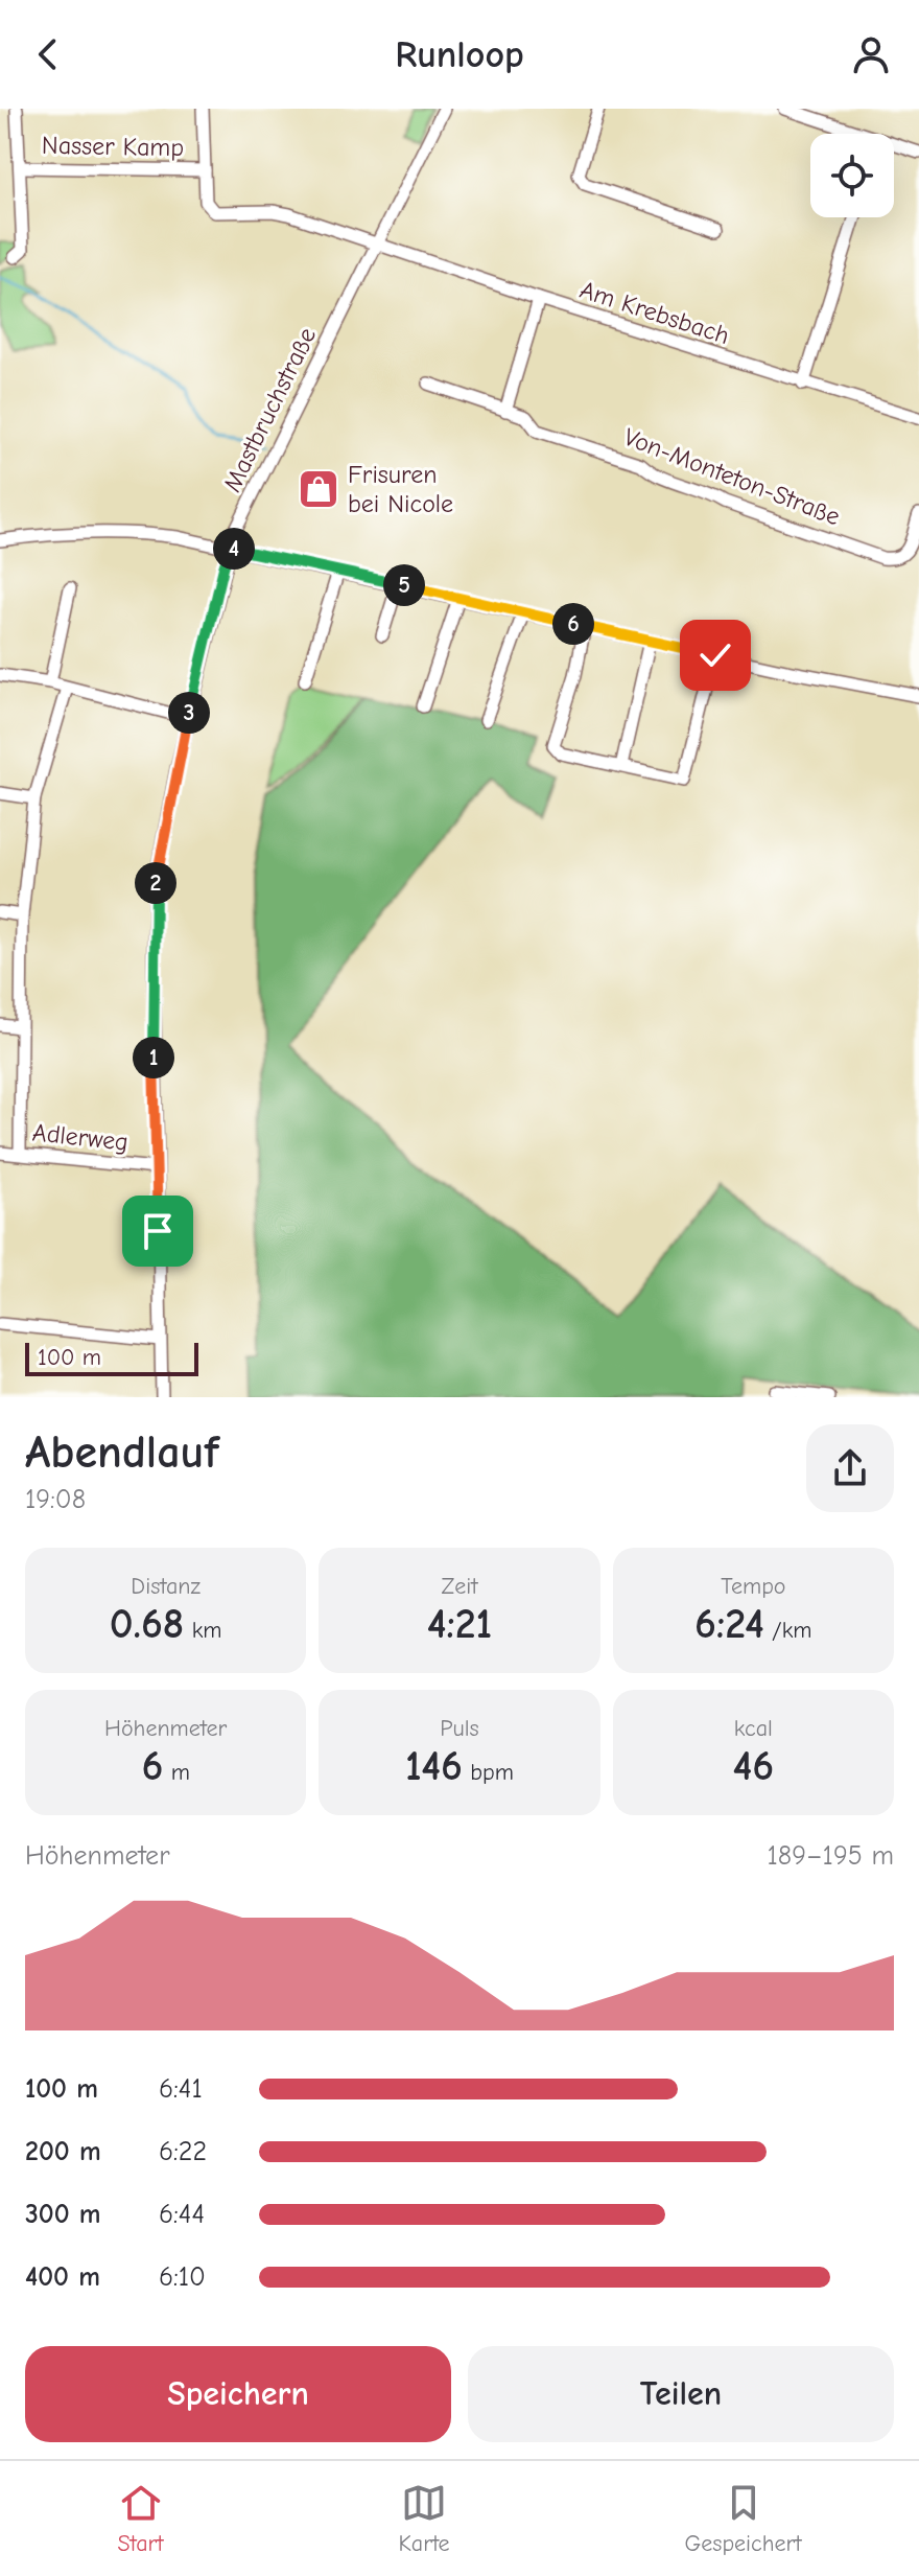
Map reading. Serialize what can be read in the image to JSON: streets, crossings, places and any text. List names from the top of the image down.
{
  "streets": {
    "street": [
      "Nasser Kamp",
      "Am Krebsbach",
      "Mastbruchstraße",
      "Von-Monteton-Straße",
      "Adlerweg"
    ]
  },
  "crossings": [
    ["Nasser Kamp", "Am Krebsbach"],
    ["Nasser Kamp", "Mastbruchstraße"],
    ["Am Krebsbach", "Mastbruchstraße"],
    ["Mastbruchstraße", "Adlerweg"]
  ],
  "places": {
    "shop": ["Frisuren bei Nicole"]
  },
  "scale_bar": "100 m",
  "page": {
    "header": "Runloop",
    "pins": [
      "4",
      "5",
      "6",
      "3",
      "2",
      "1"
    ],
    "scale": "100 m",
    "heading": ["Abendlauf", "19:08"],
    "stats": [
      ["Distanz", "0.68 km"],
      ["Zeit", "4:21"],
      ["Tempo", "6:24 /km"],
      ["Höhenmeter", "6 m"],
      ["Puls", "146 bpm"],
      ["kcal", "46"]
    ],
    "chart": ["Höhenmeter", "189–195 m"],
    "list": [
      {
        "name": "100 m",
        "note": "6:41"
      },
      {
        "name": "200 m",
        "note": "6:22"
      },
      {
        "name": "300 m",
        "note": "6:44"
      },
      {
        "name": "400 m",
        "note": "6:10"
      }
    ],
    "buttons": ["Speichern", "Teilen"],
    "tabs": ["Start", "Karte", "Gespeichert"]
  }
}
